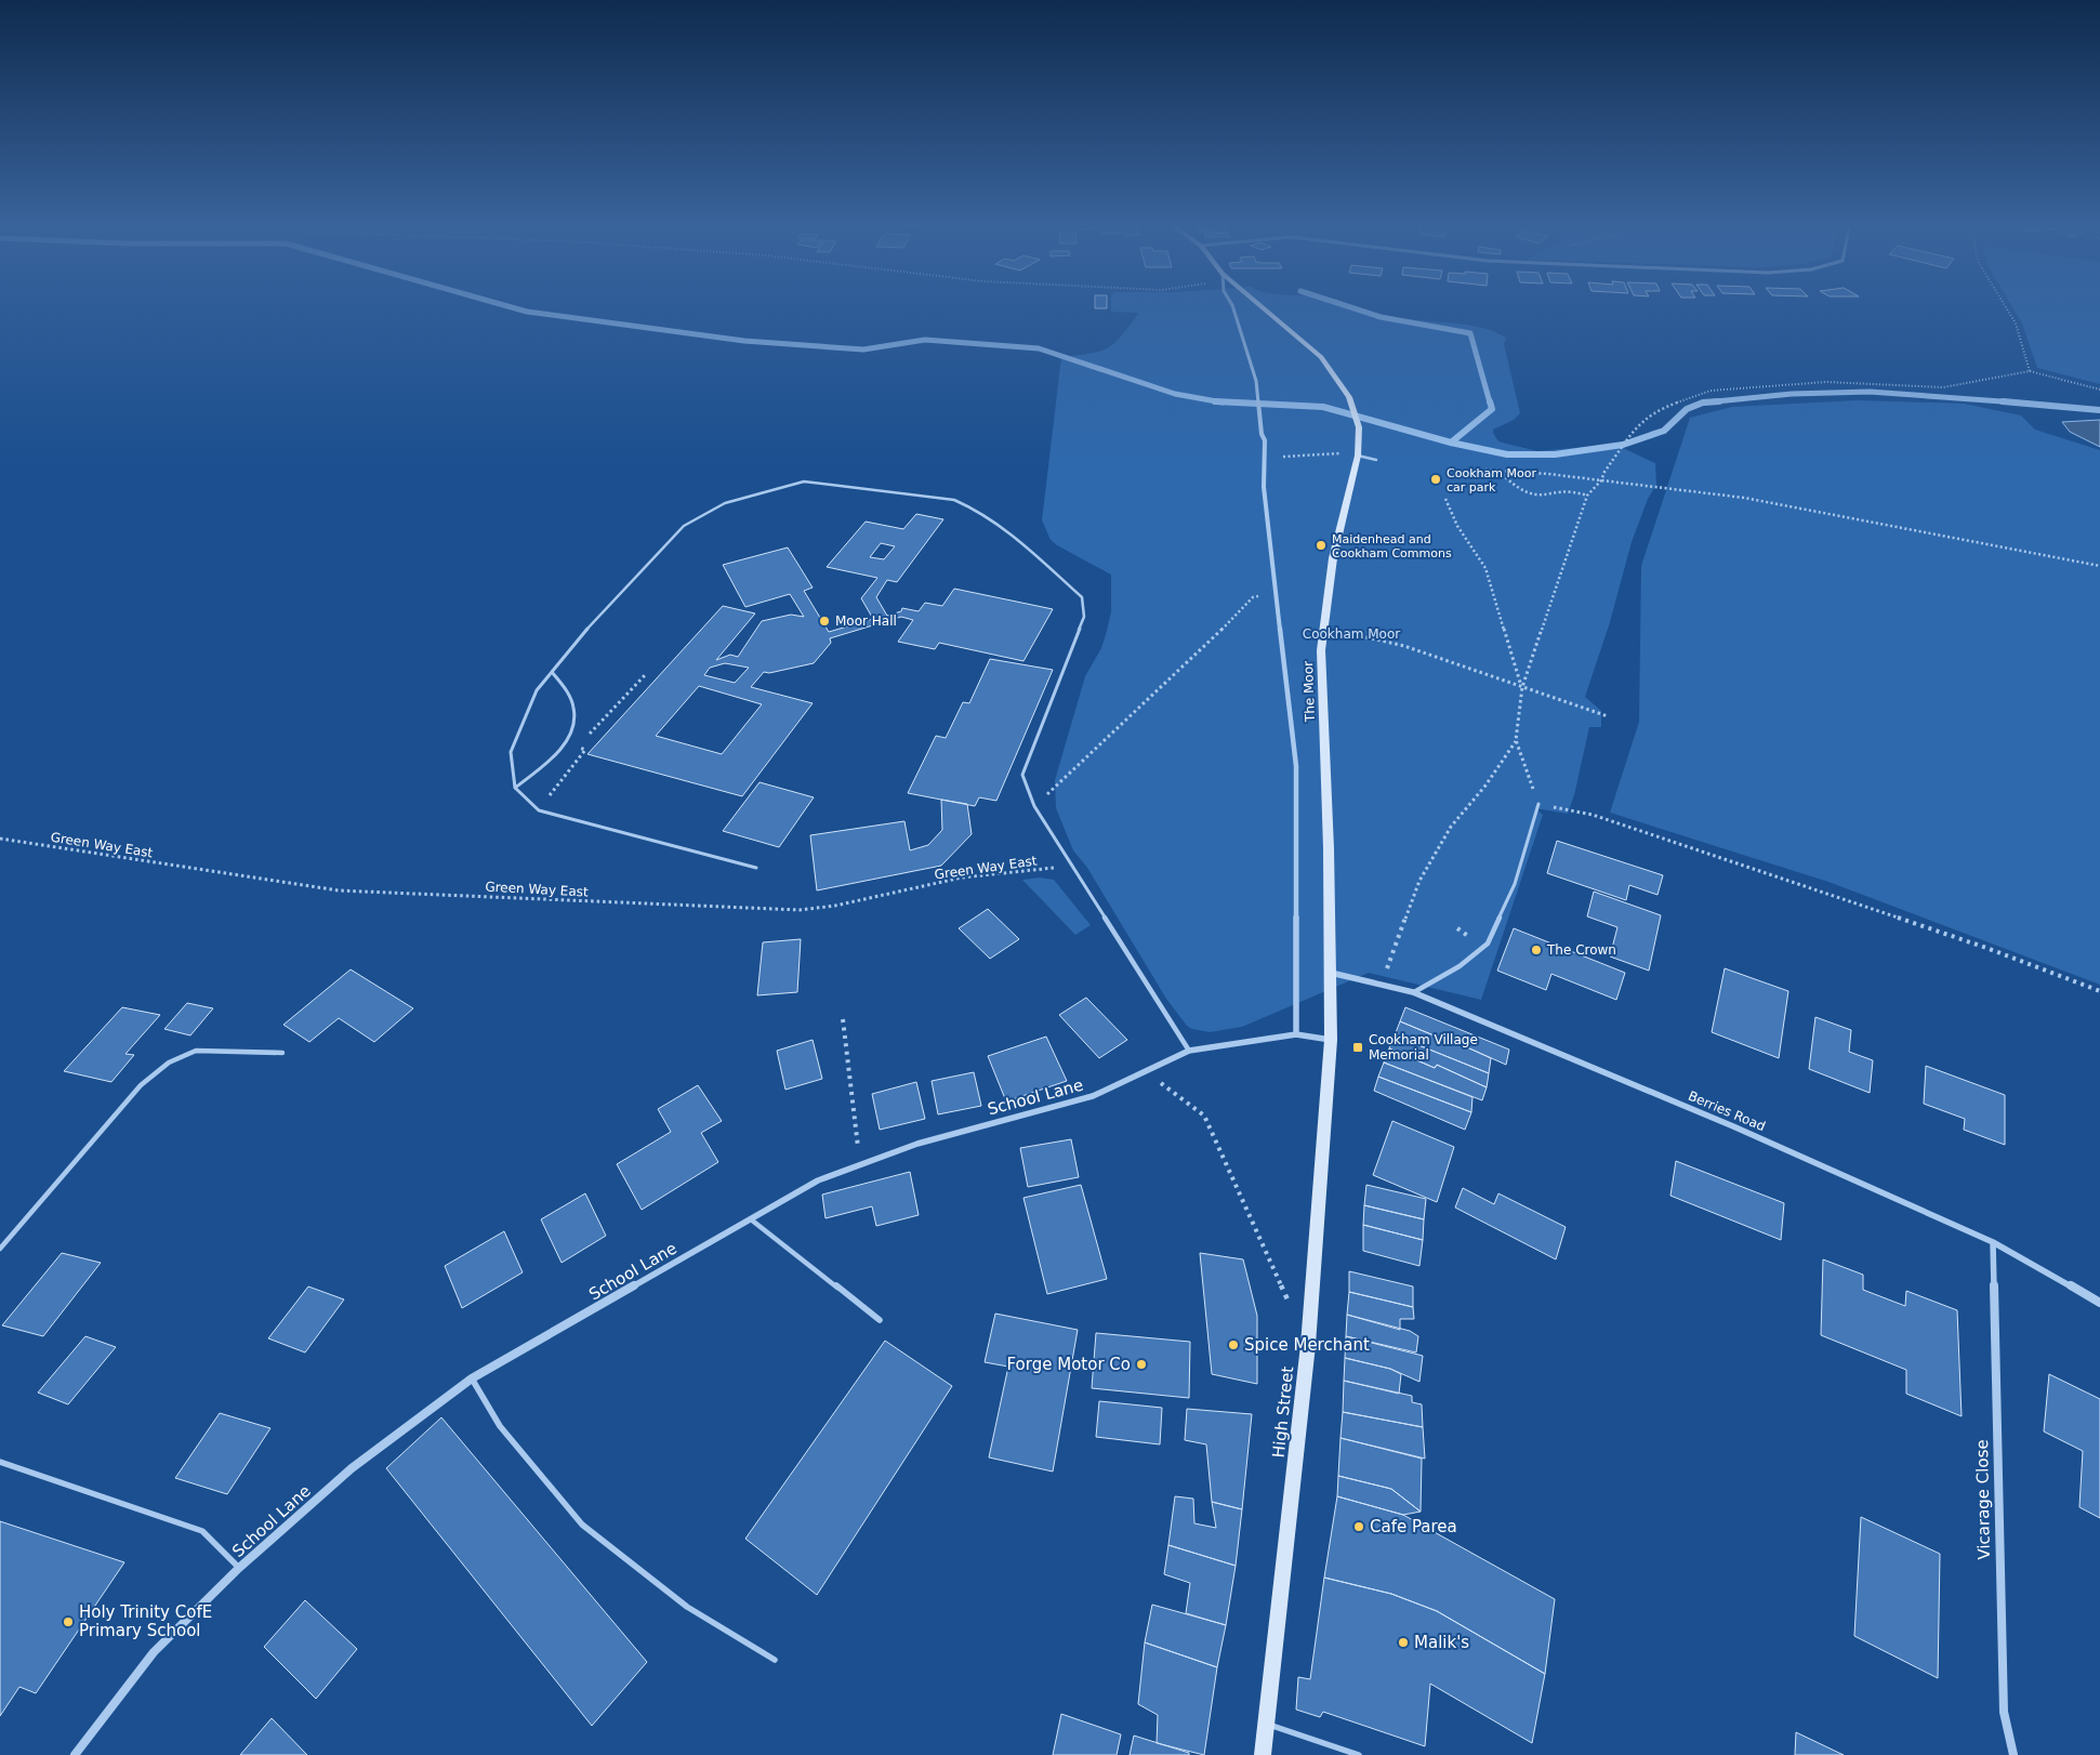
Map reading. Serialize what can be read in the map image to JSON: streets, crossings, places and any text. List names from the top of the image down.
{
  "streets": {
    "main road": ["The Moor", "High Street"],
    "street": ["School Lane", "Berries Road", "Vicarage Close"],
    "path": ["Green Way East"]
  },
  "crossings": [
    ["The Moor", "School Lane"],
    ["The Moor", "Berries Road"],
    ["The Moor", "High Street"],
    ["School Lane", "High Street"],
    ["Berries Road", "Vicarage Close"]
  ],
  "parks": ["Cookham Moor"],
  "places": {
    "other": [
      "Cookham Moor car park",
      "Maidenhead and Cookham Commons",
      "Moor Hall",
      "The Crown",
      "Spice Merchant",
      "Forge Motor Co",
      "Cafe Parea",
      "Holy Trinity CofE Primary School",
      "Malik's"
    ],
    "transit": ["Cookham Village Memorial"]
  }
}
